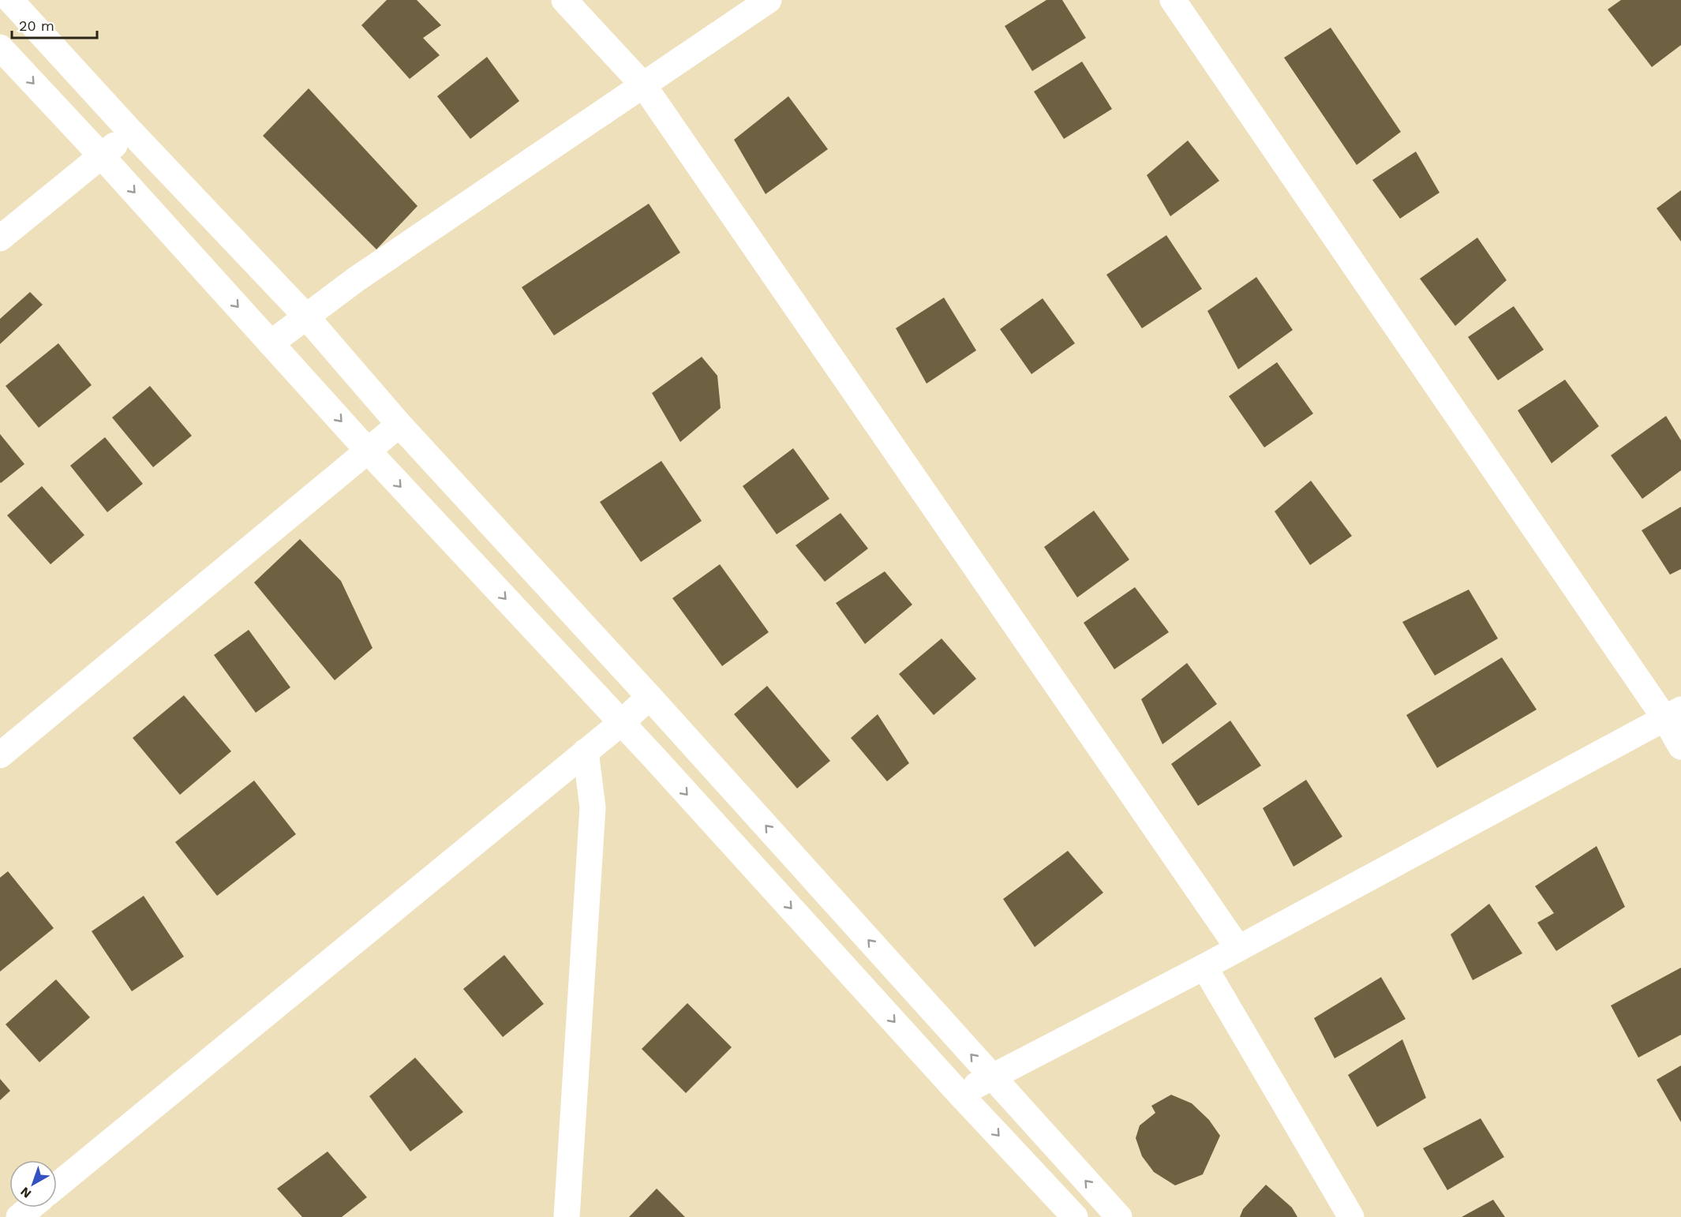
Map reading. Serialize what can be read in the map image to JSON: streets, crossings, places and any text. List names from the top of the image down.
{
  "scale_bar": "20 m",
  "north": "bottom left"
}
